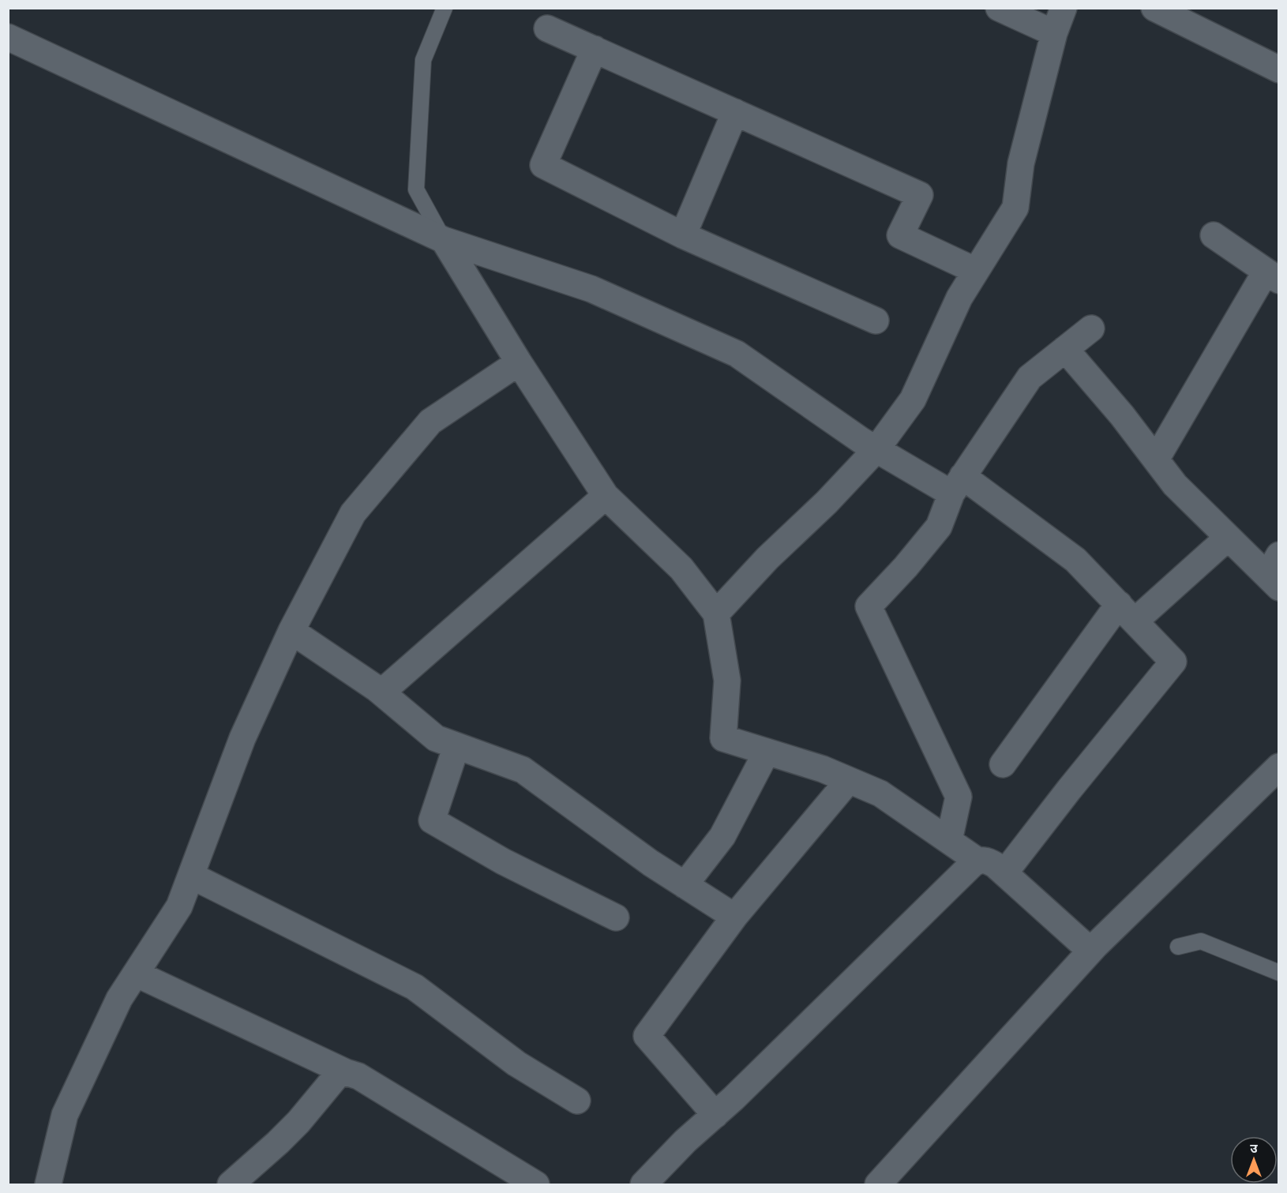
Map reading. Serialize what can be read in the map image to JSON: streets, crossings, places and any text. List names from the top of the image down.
{
  "north": "top"
}
